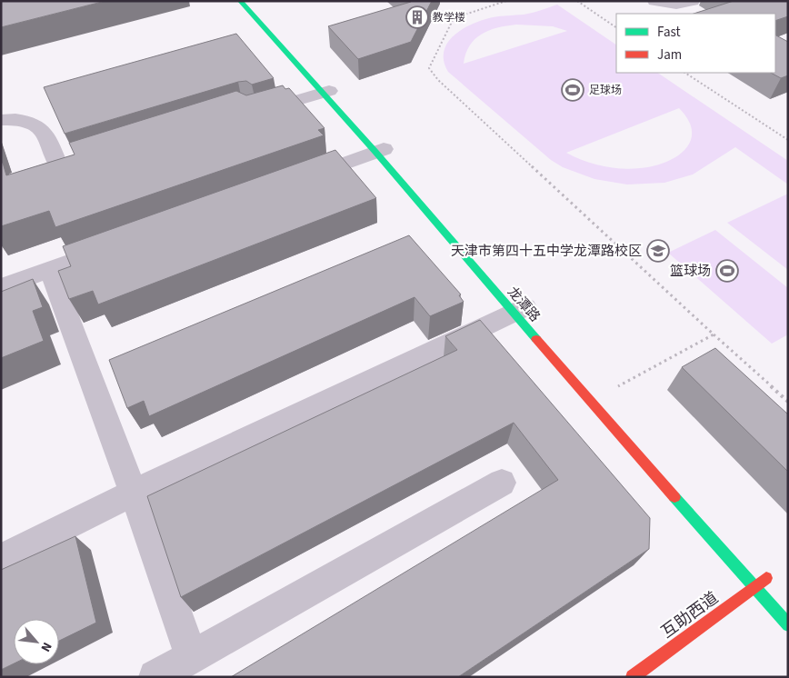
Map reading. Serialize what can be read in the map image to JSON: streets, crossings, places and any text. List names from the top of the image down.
{
  "streets": {
    "street": ["龙潭路", "互助西道"]
  },
  "crossings": [
    ["龙潭路", "互助西道"]
  ],
  "places": {
    "building": ["教学楼"],
    "sports": ["足球场", "篮球场"],
    "school or university": ["天津市第四十五中学龙潭路校区"]
  },
  "legend": ["Fast", "Jam"],
  "north": "bottom right"
}
